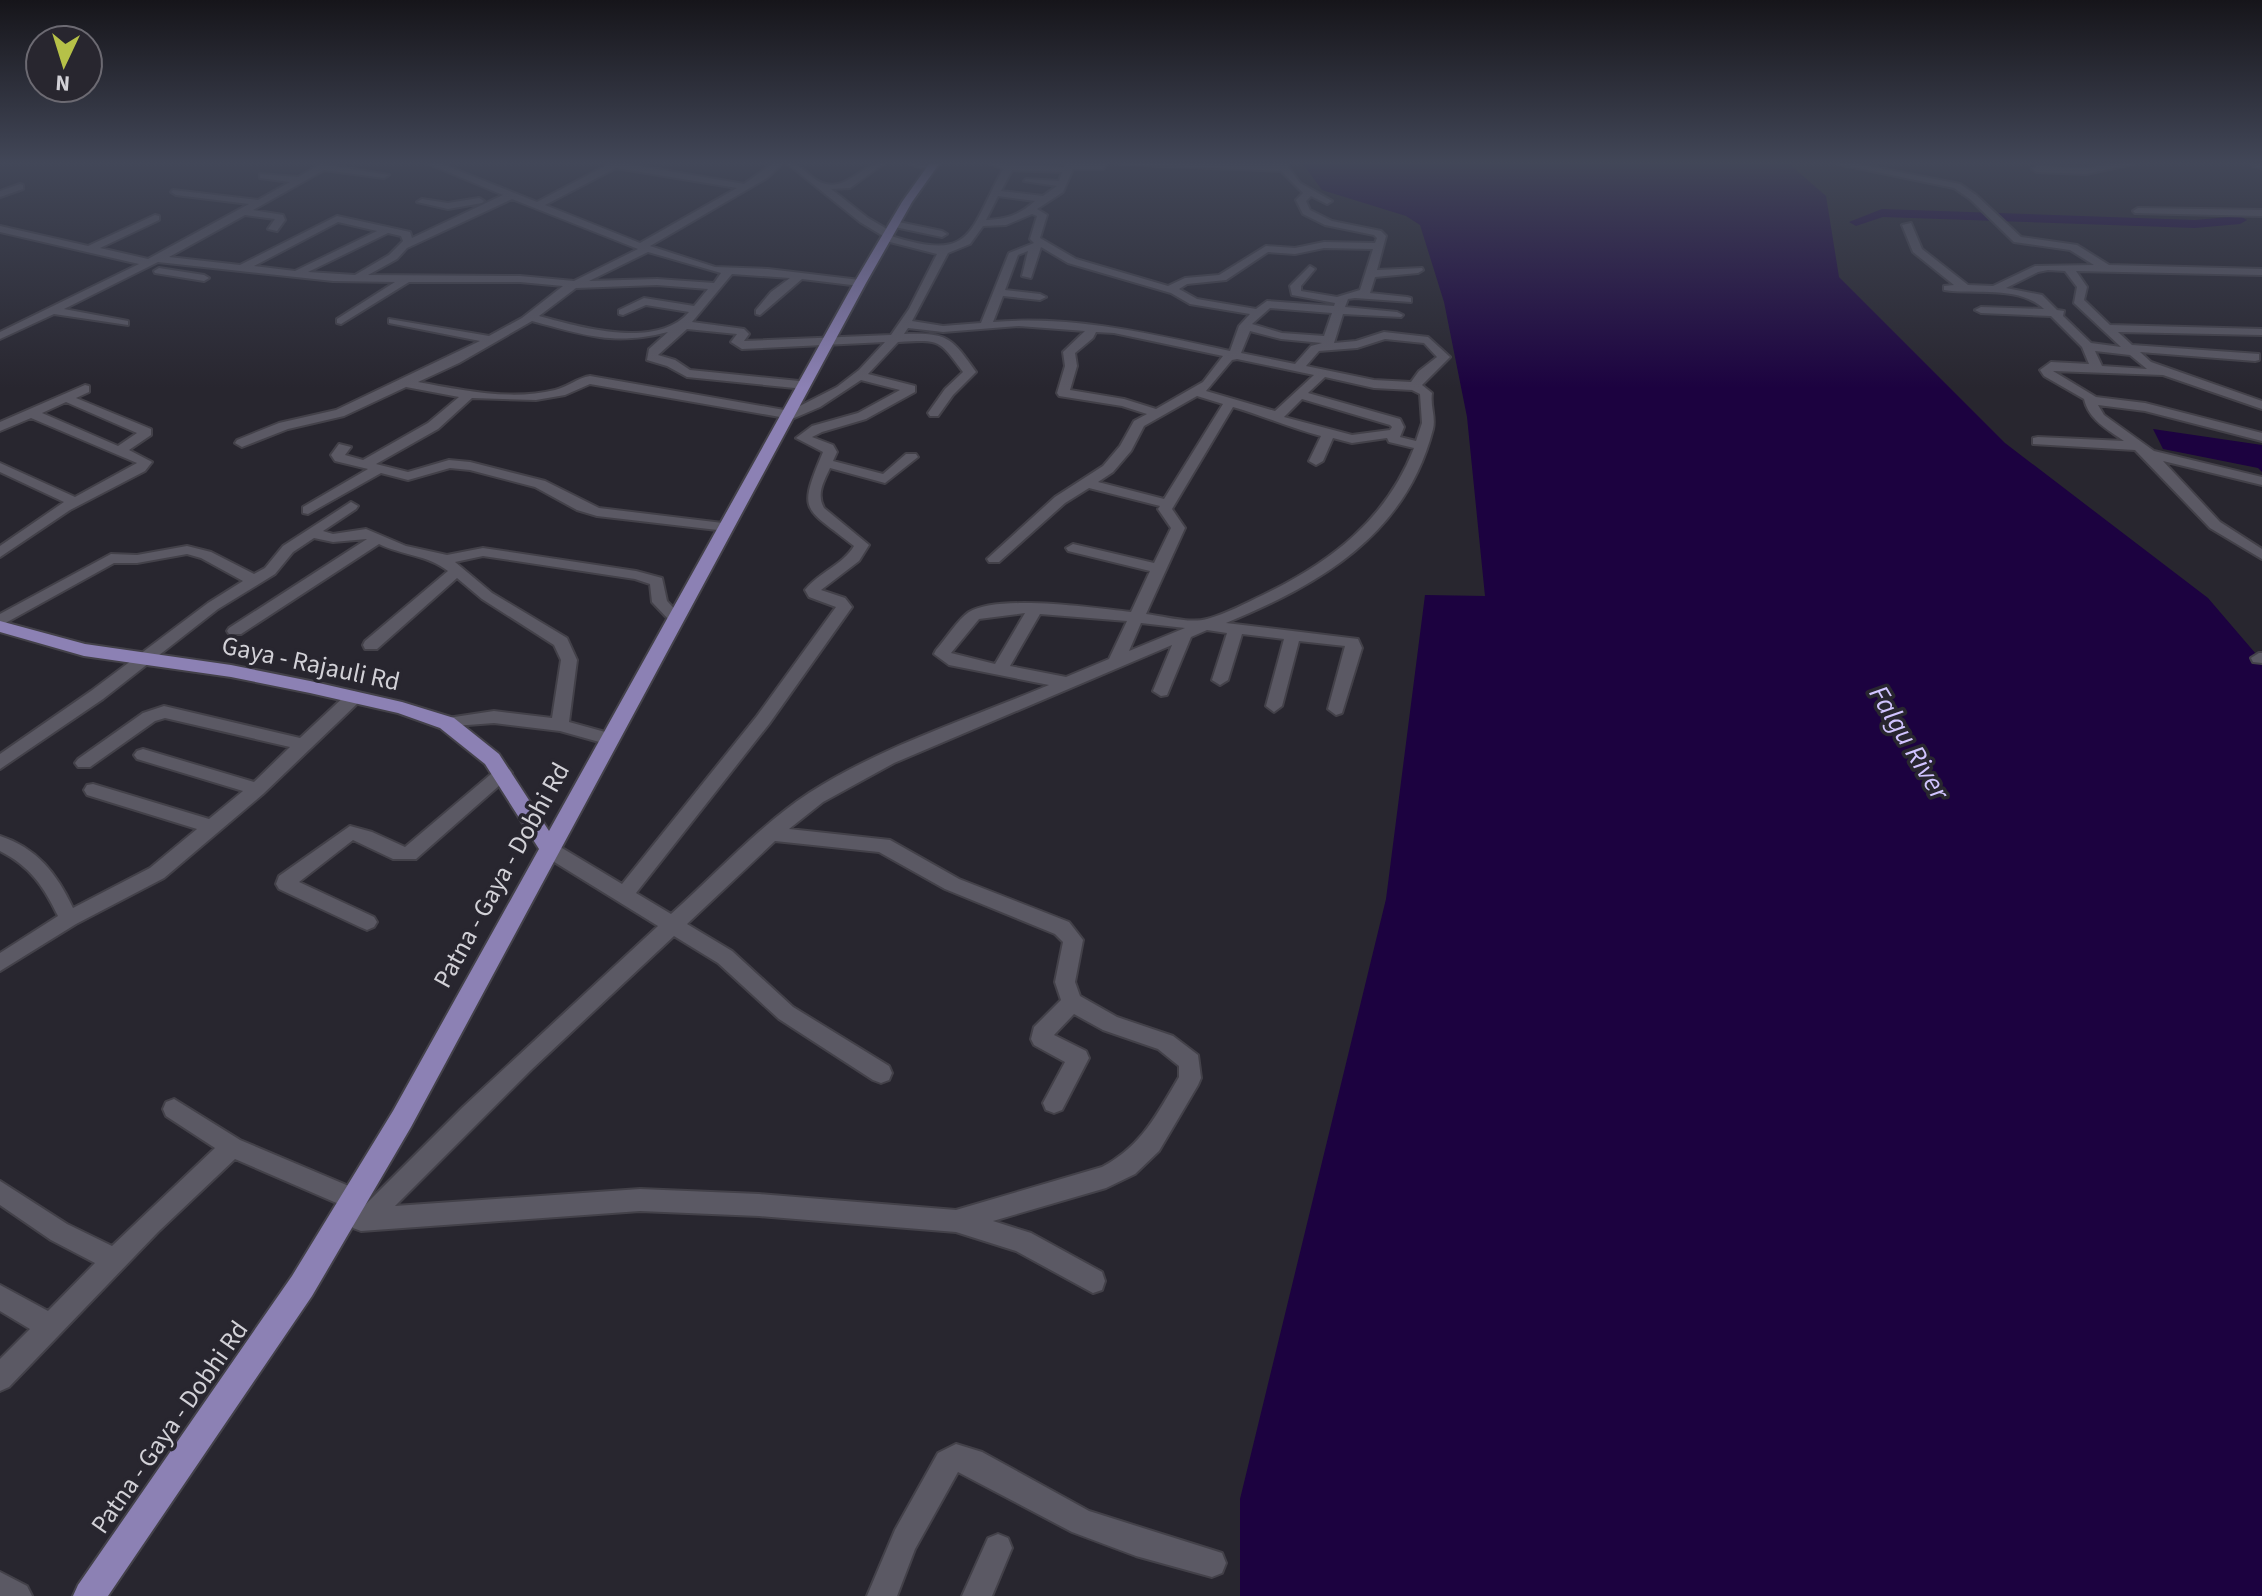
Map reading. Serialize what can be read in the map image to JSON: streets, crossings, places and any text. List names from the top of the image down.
{
  "streets": {
    "main road": ["Gaya - Rajauli Rd", "Patna - Gaya - Dobhi Rd"]
  },
  "crossings": [
    ["Gaya - Rajauli Rd", "Patna - Gaya - Dobhi Rd"]
  ],
  "water": ["Falgu River"],
  "north": "bottom"
}
